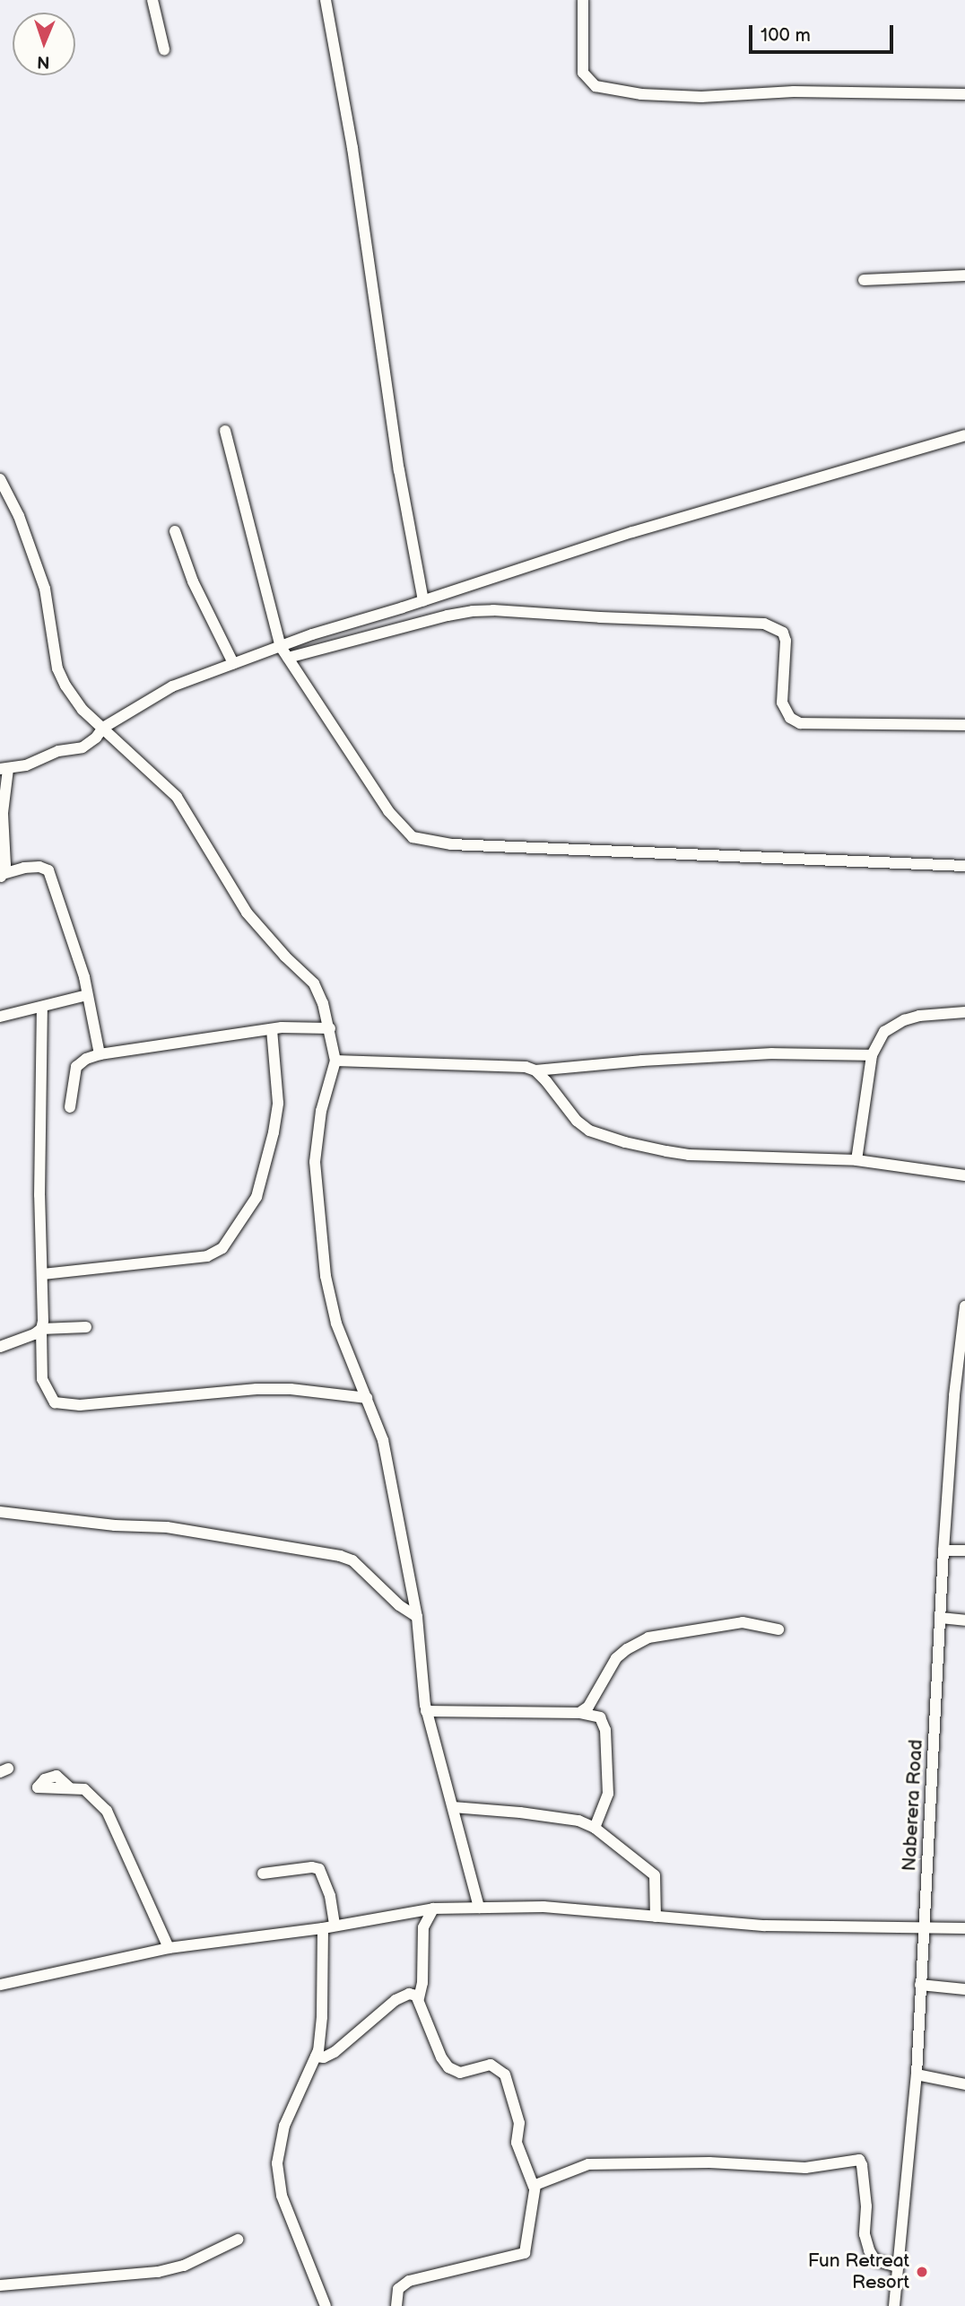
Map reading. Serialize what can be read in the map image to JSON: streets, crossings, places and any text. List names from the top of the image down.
{
  "streets": {
    "street": ["Naberera Road"]
  },
  "places": ["Fun Retreat Resort"],
  "scale_bar": "100 m",
  "north": "bottom"
}
